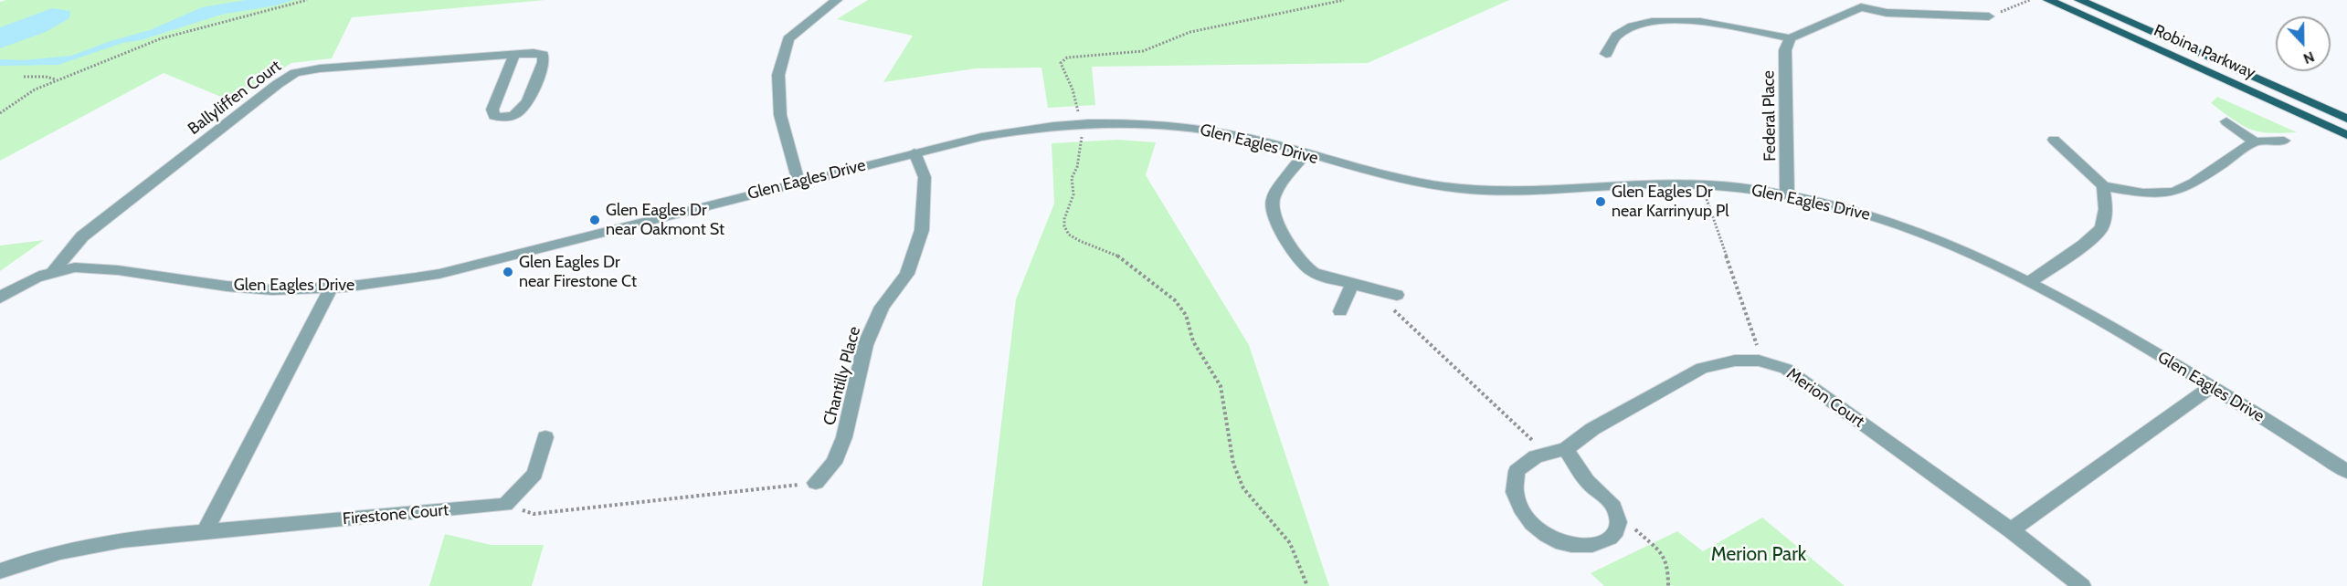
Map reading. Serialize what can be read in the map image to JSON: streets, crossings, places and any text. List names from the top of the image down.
{
  "streets": {
    "main road": ["Robina Parkway"],
    "street": [
      "Ballyliffen Court",
      "Federal Place",
      "Glen Eagles Drive",
      "Chantilly Place",
      "Merion Court",
      "Firestone Court"
    ]
  },
  "crossings": [
    ["Ballyliffen Court", "Glen Eagles Drive"],
    ["Federal Place", "Glen Eagles Drive"],
    ["Glen Eagles Drive", "Chantilly Place"]
  ],
  "parks": ["Merion Park"],
  "places": ["Glen Eagles Dr near Karrinyup Pl", "Glen Eagles Dr near Oakmont St", "Glen Eagles Dr near Firestone Ct"],
  "north": "bottom"
}
